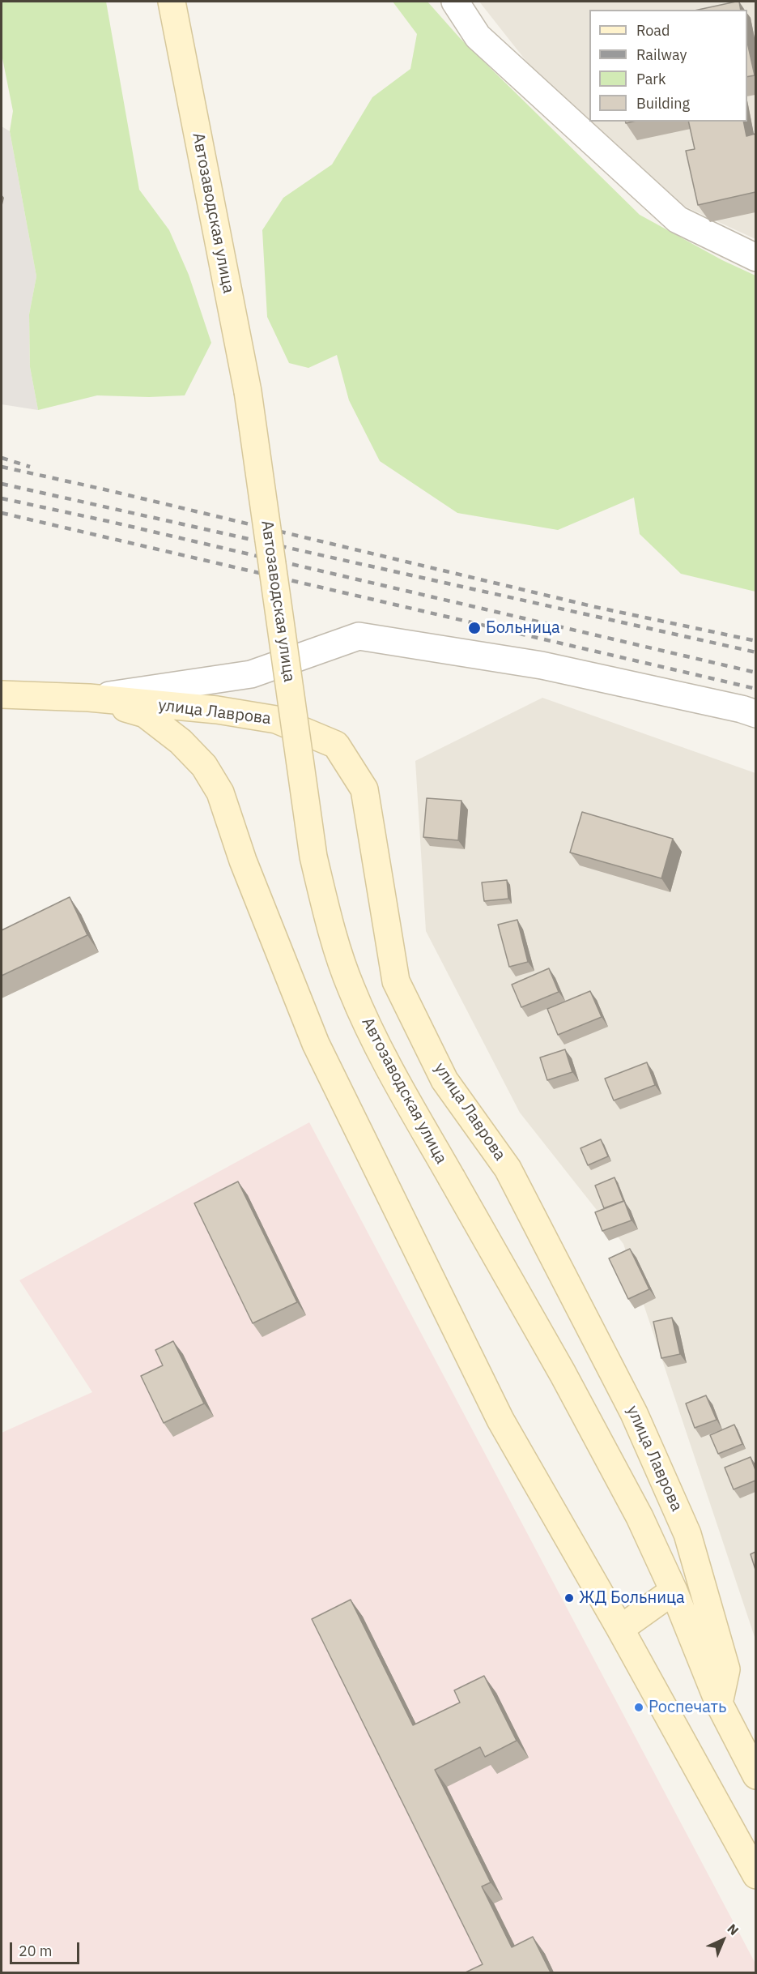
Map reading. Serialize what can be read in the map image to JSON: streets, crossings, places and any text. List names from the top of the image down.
{
  "streets": {
    "main road": ["Автозаводская улица", "улица Лаврова"]
  },
  "places": ["Больница", "ЖД Больница", "Роспечать"],
  "legend": [
    "Road",
    "Railway",
    "Park",
    "Building"
  ],
  "scale_bar": "20 m",
  "north": "top right"
}
